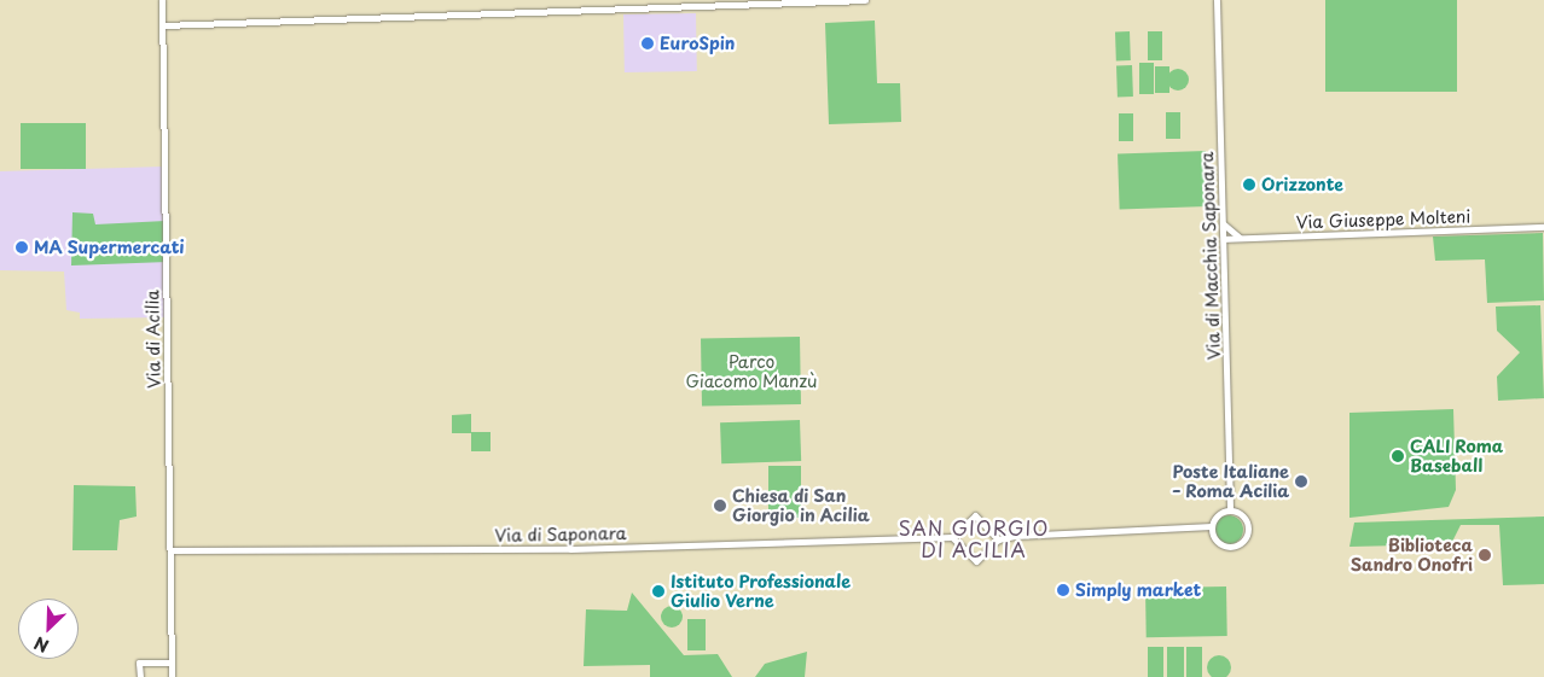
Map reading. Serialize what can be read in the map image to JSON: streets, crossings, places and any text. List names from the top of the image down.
{
  "streets": {
    "street": [
      "Via Giuseppe Molteni",
      "Via di Macchia Saponara",
      "Via di Acilia",
      "Via di Saponara"
    ]
  },
  "crossings": [
    ["Via Giuseppe Molteni", "Via di Macchia Saponara"],
    ["Via di Acilia", "Via di Saponara"]
  ],
  "districts": ["SAN GIORGIO DI ACILIA"],
  "parks": ["Parco Giacomo Manzù"],
  "places": [
    "EuroSpin",
    "Orizzonte",
    "MA Supermercati",
    "CALI Roma Baseball",
    "Poste Italiane – Roma Acilia",
    "Chiesa di San Giorgio in Acilia",
    "Biblioteca Sandro Onofri",
    "Simply market",
    "Istituto Professionale Giulio Verne"
  ],
  "north": "bottom left"
}
